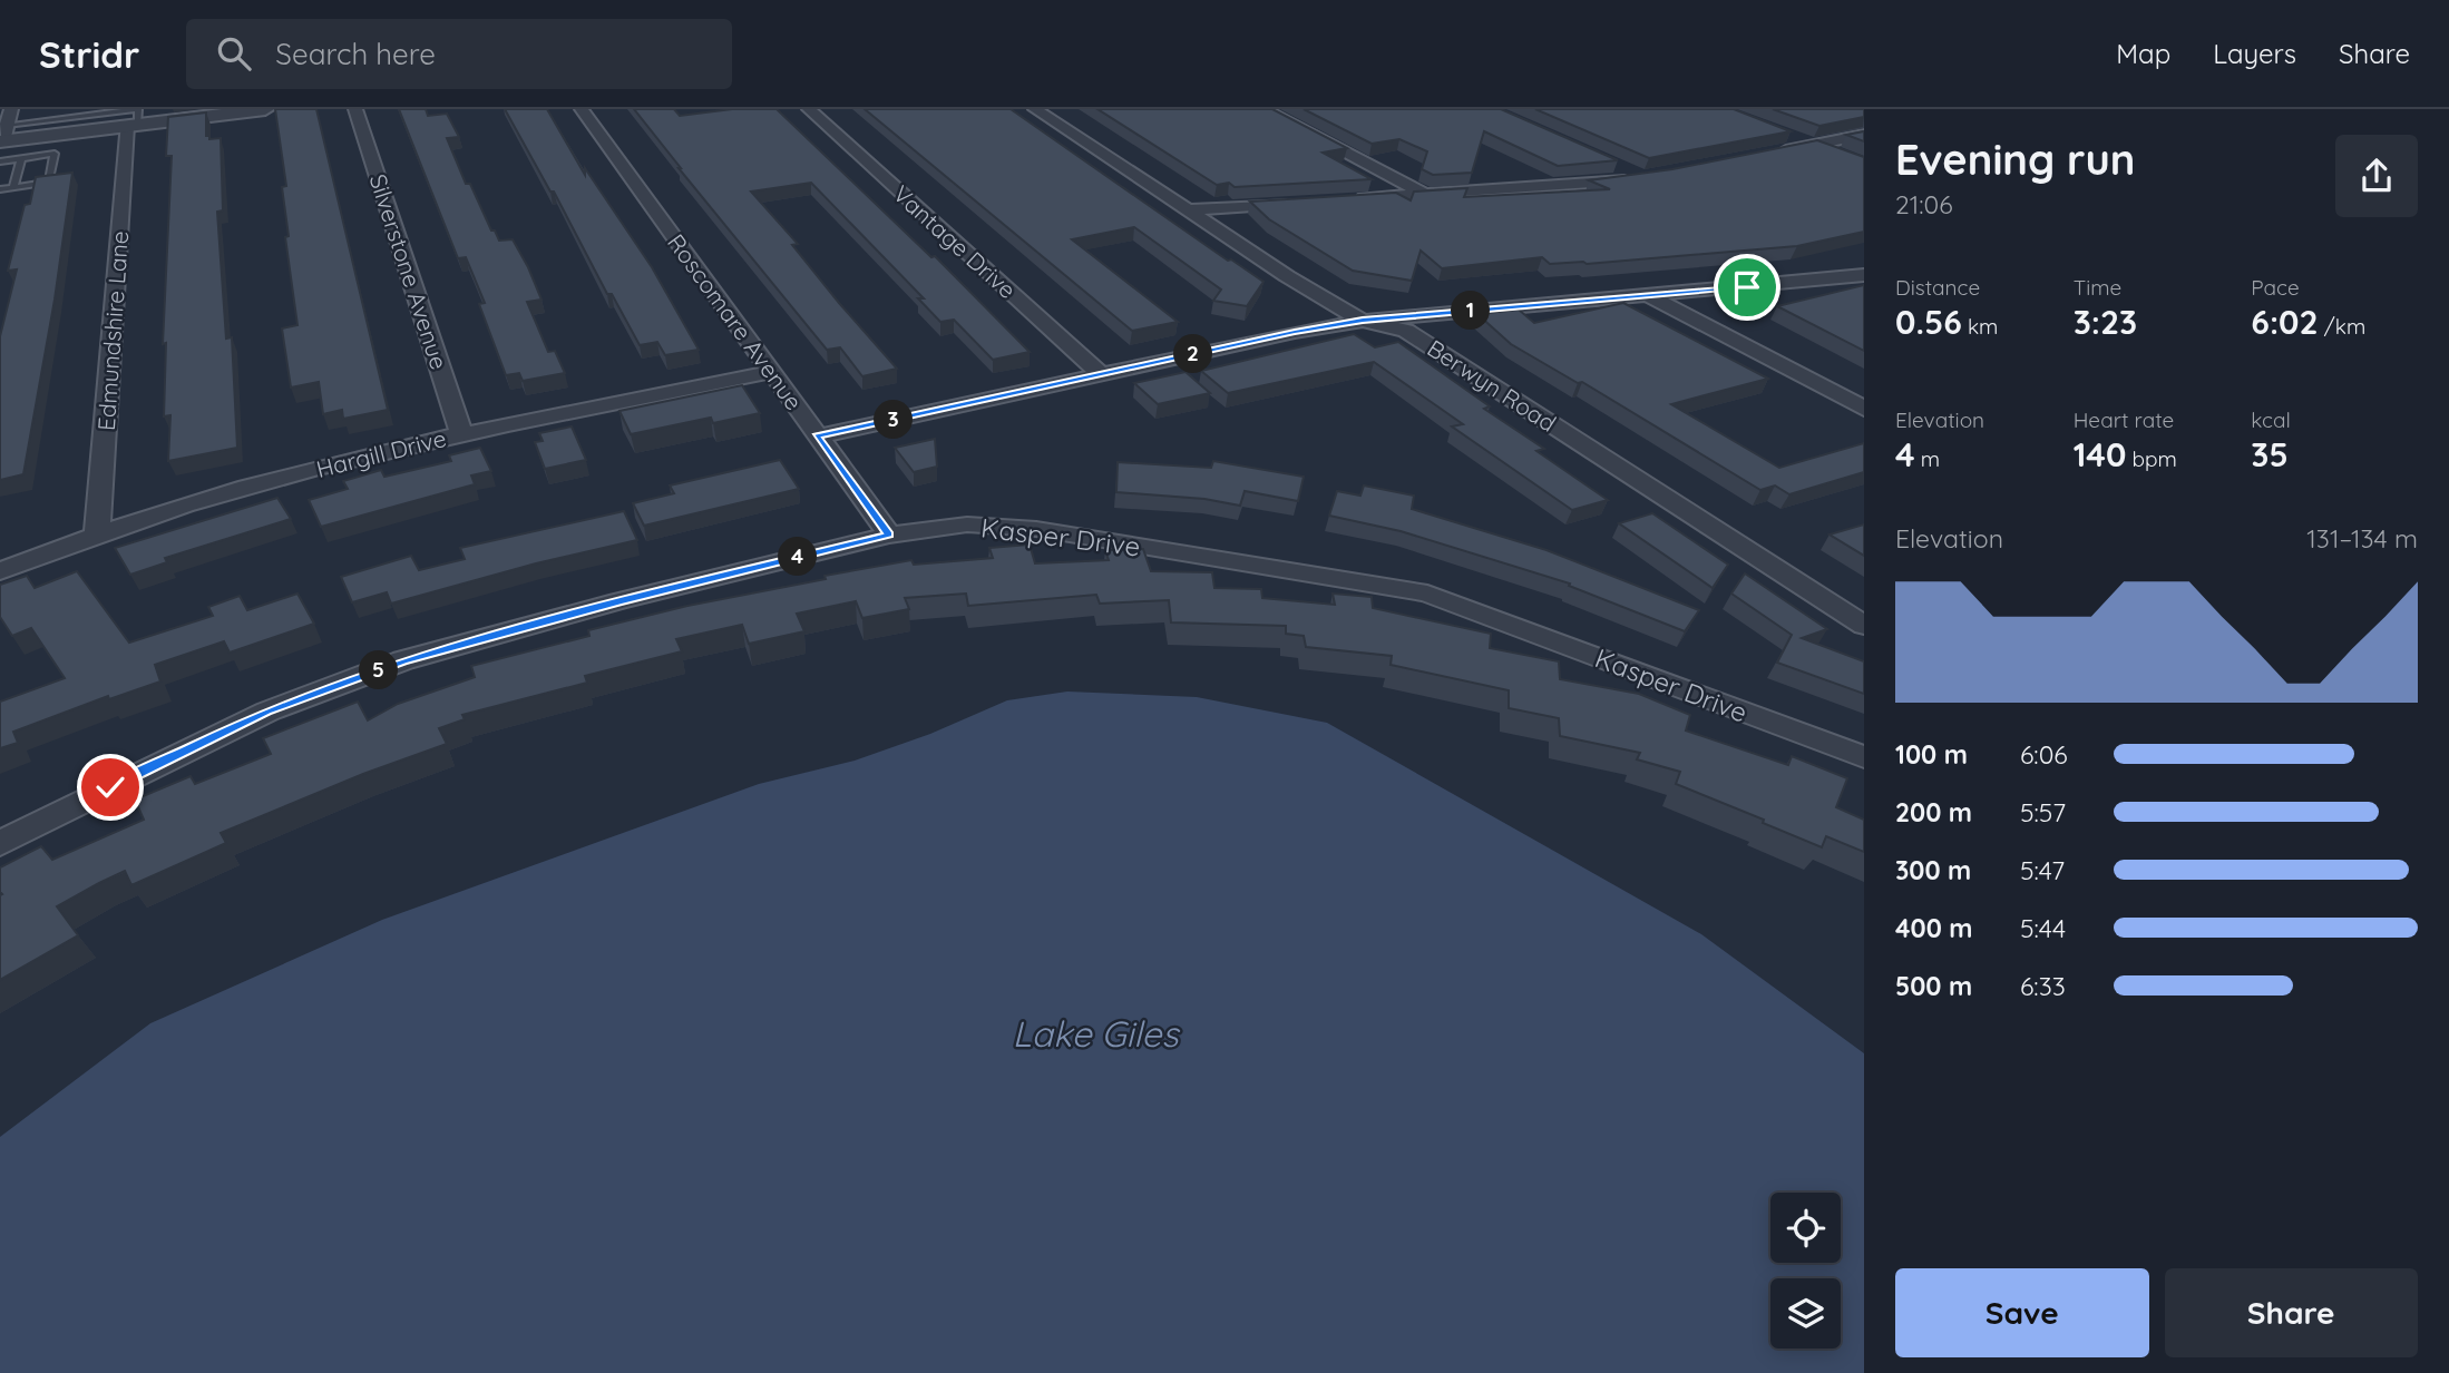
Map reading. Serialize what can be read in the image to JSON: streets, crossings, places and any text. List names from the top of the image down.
{
  "streets": {
    "street": [
      "Vantage Drive",
      "Silverstone Avenue",
      "Roscomare Avenue",
      "Edmundshire Lane",
      "Berwyn Road",
      "Hargill Drive",
      "Kasper Drive"
    ]
  },
  "crossings": [
    ["Silverstone Avenue", "Hargill Drive"],
    ["Roscomare Avenue", "Hargill Drive"],
    ["Roscomare Avenue", "Kasper Drive"],
    ["Edmundshire Lane", "Hargill Drive"]
  ],
  "water": ["Lake Giles"],
  "page": {
    "header": "Stridr",
    "search": "Search here",
    "nav": ["Map", "Layers", "Share"],
    "heading": ["Evening run", "21:06"],
    "stats": [
      ["Distance", "0.56 km"],
      ["Time", "3:23"],
      ["Pace", "6:02 /km"],
      ["Elevation", "4 m"],
      ["Heart rate", "140 bpm"],
      ["kcal", "35"]
    ],
    "pins": [
      "1",
      "2",
      "3",
      "4",
      "5"
    ],
    "chart": ["Elevation", "131–134 m"],
    "list": [
      {
        "name": "100 m",
        "note": "6:06"
      },
      {
        "name": "200 m",
        "note": "5:57"
      },
      {
        "name": "300 m",
        "note": "5:47"
      },
      {
        "name": "400 m",
        "note": "5:44"
      },
      {
        "name": "500 m",
        "note": "6:33"
      }
    ],
    "buttons": ["Save", "Share"]
  }
}
